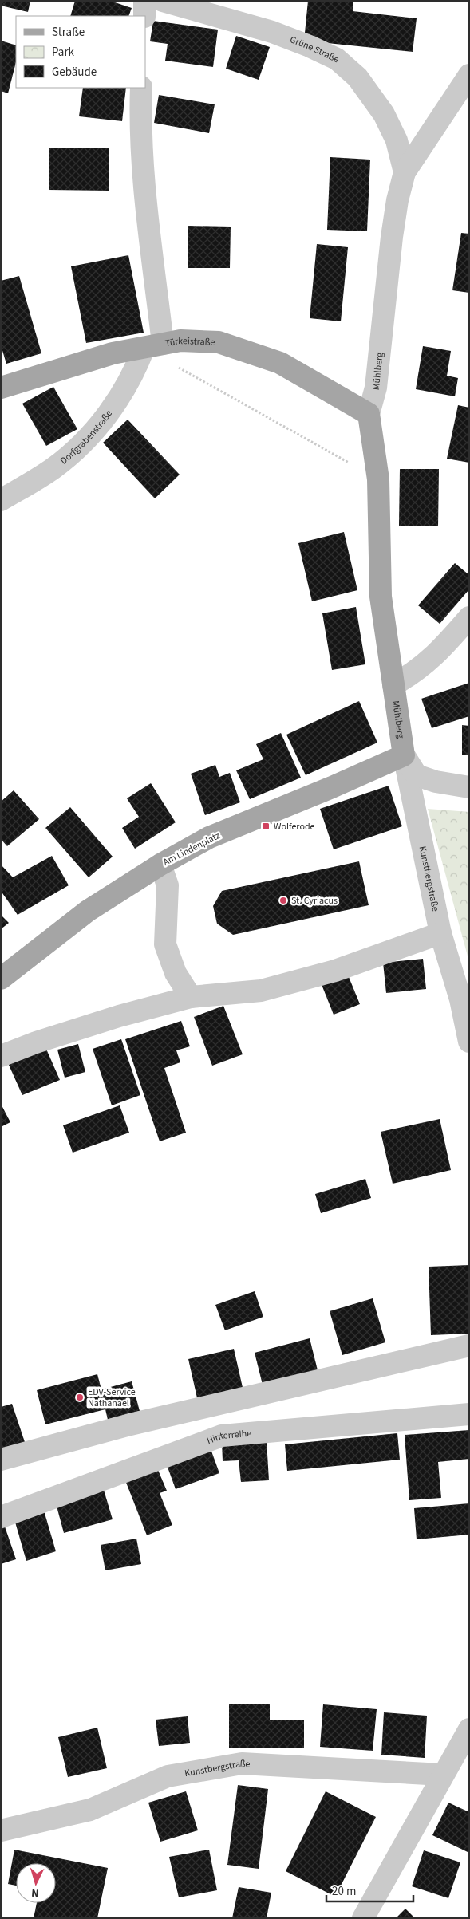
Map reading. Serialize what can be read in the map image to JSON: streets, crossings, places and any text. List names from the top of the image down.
{
  "streets": {
    "main road": ["Türkeistraße", "Mühlberg", "Am Lindenplatz"],
    "street": [
      "Grüne Straße",
      "Dorfgrabenstraße",
      "Kunstbergstraße",
      "Hinterreihe"
    ]
  },
  "crossings": [
    ["Grüne Straße", "Mühlberg"],
    ["Türkeistraße", "Mühlberg"],
    ["Türkeistraße", "Dorfgrabenstraße"],
    ["Mühlberg", "Am Lindenplatz"],
    ["Mühlberg", "Kunstbergstraße"],
    ["Am Lindenplatz", "Kunstbergstraße"]
  ],
  "places": {
    "transit": ["Wolferode"],
    "other": ["St. Cyriacus", "EDV-Service Nathanael"]
  },
  "legend": ["Straße", "Park", "Gebäude"],
  "scale_bar": "20 m",
  "north": "bottom"
}
